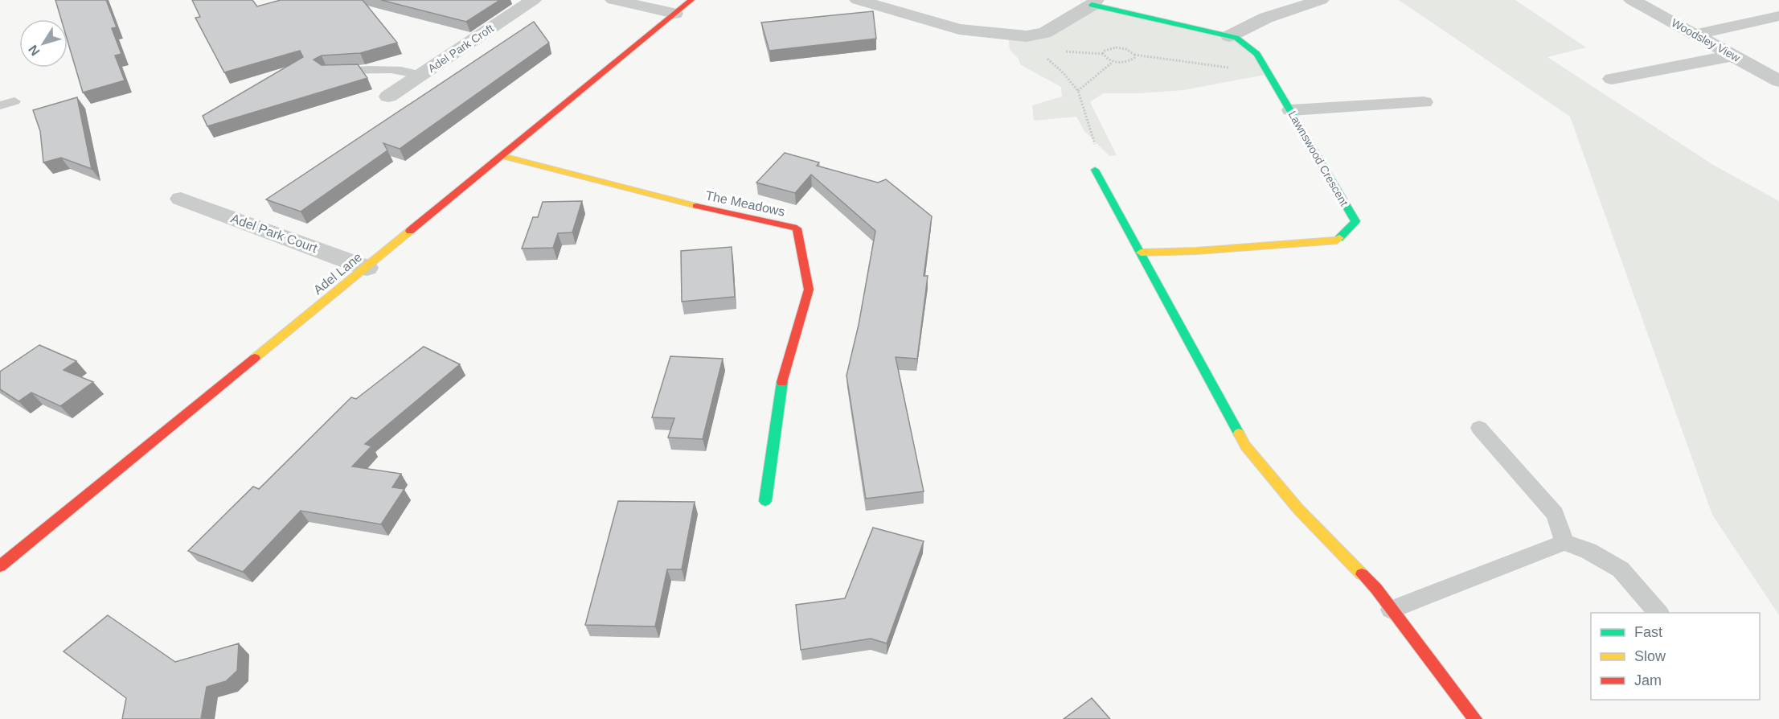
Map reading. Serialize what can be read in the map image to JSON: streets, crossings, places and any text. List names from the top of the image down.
{
  "streets": {
    "street": [
      "Woodsley View",
      "Adel Park Croft",
      "Lawnswood Crescent",
      "The Meadows",
      "Adel Park Court",
      "Adel Lane"
    ]
  },
  "crossings": [
    ["The Meadows", "Adel Lane"],
    ["Adel Park Court", "Adel Lane"]
  ],
  "legend": ["Fast", "Slow", "Jam"],
  "north": "bottom left"
}
